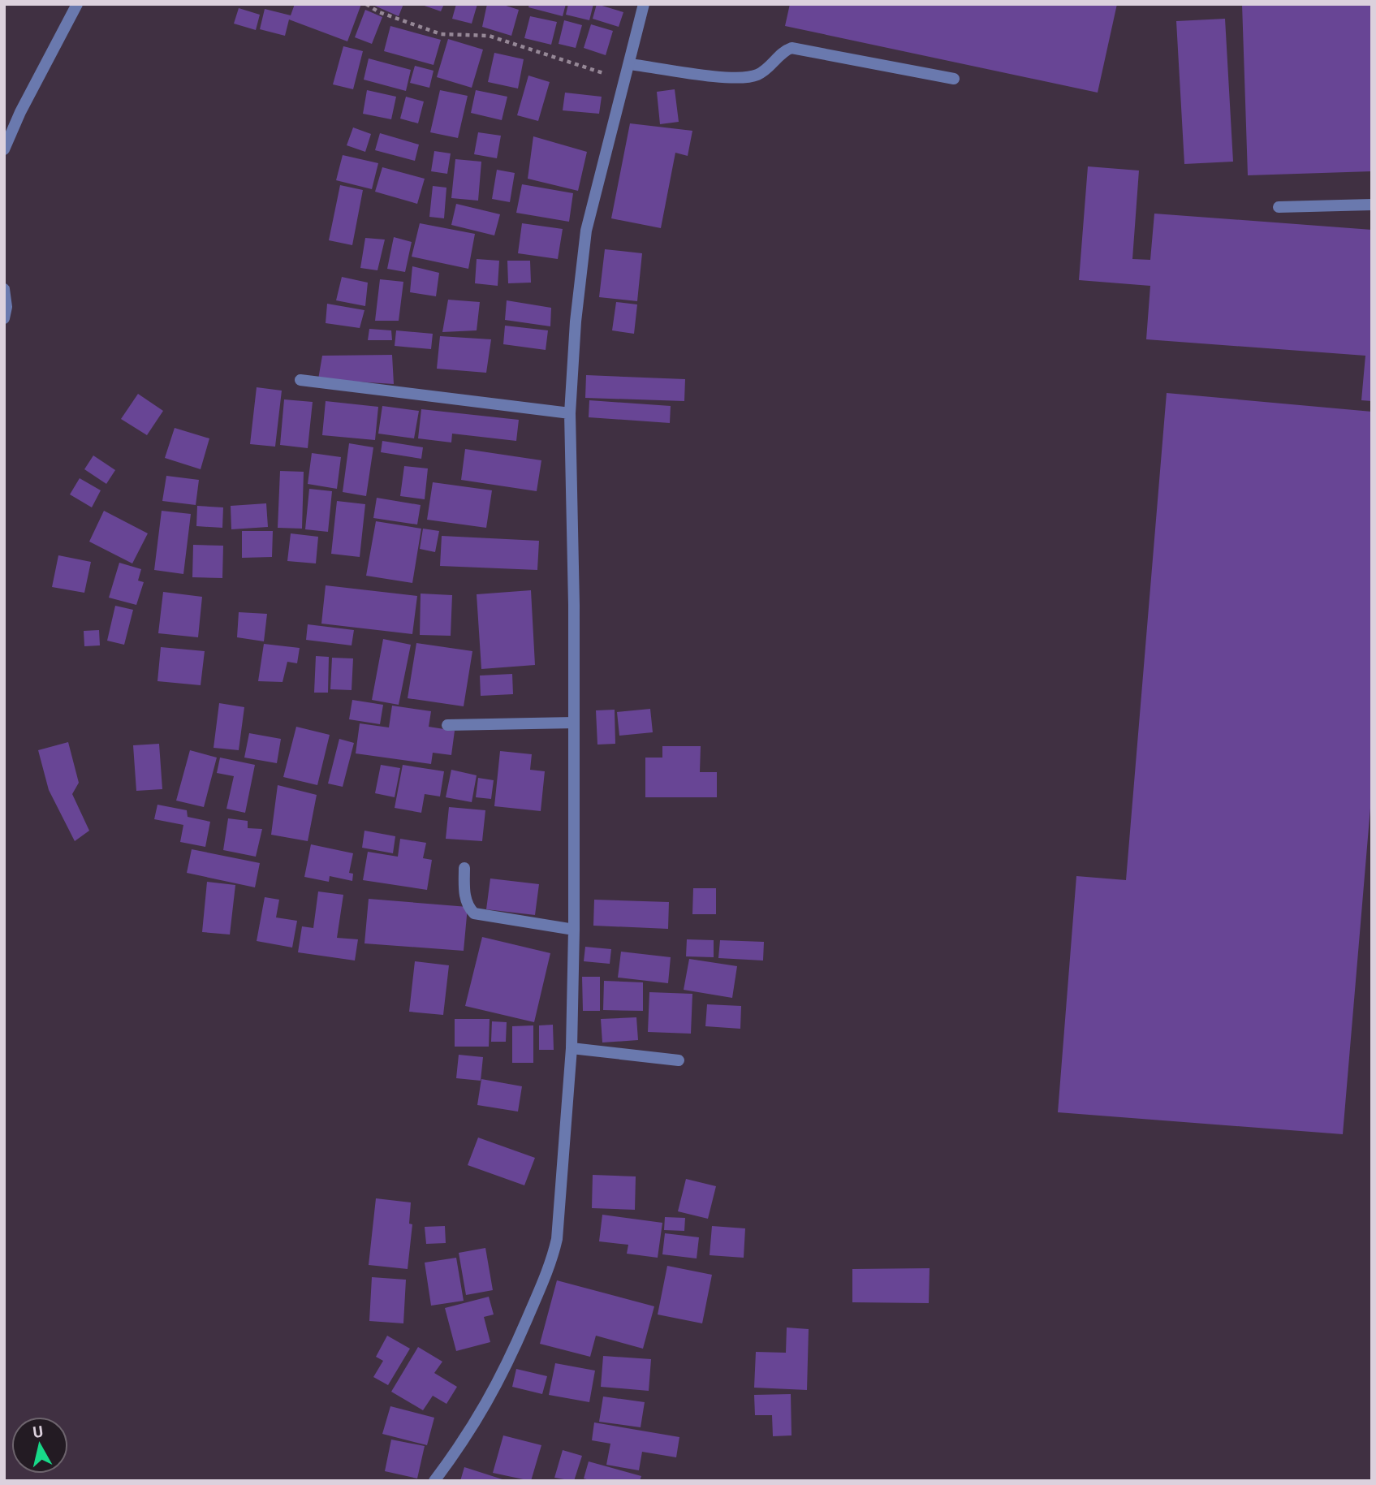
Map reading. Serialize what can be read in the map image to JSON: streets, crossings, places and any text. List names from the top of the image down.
{
  "north": "top"
}
